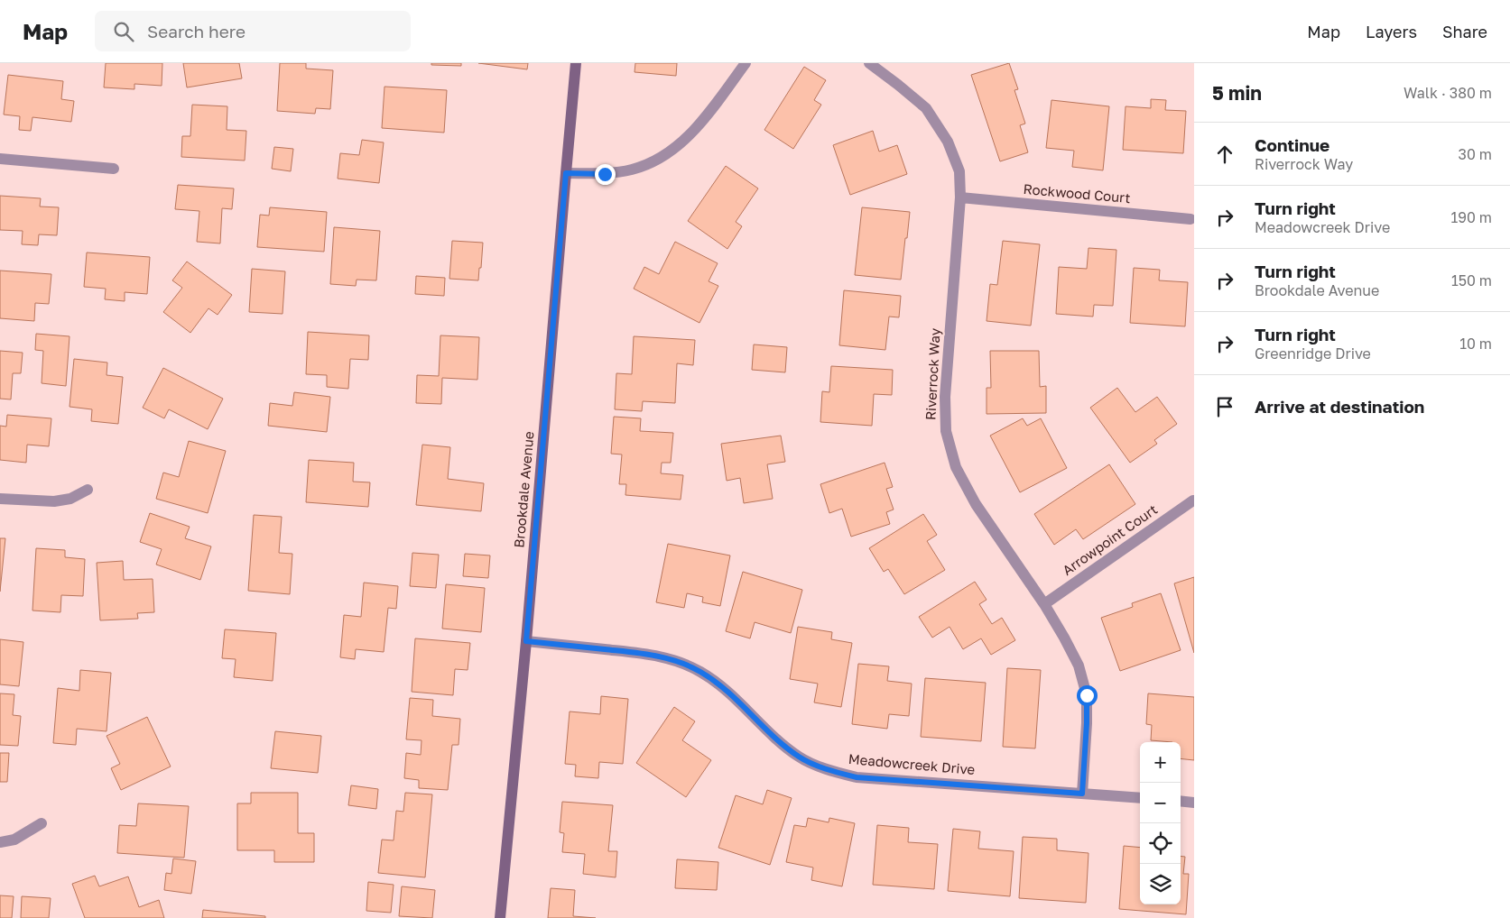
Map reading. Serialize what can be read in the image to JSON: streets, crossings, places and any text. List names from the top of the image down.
{
  "streets": {
    "street": [
      "Rockwood Court",
      "Riverrock Way",
      "Brookdale Avenue",
      "Arrowpoint Court",
      "Meadowcreek Drive"
    ]
  },
  "crossings": [
    ["Rockwood Court", "Riverrock Way"],
    ["Riverrock Way", "Arrowpoint Court"],
    ["Riverrock Way", "Meadowcreek Drive"],
    ["Brookdale Avenue", "Meadowcreek Drive"]
  ],
  "page": {
    "header": "Map",
    "search": "Search here",
    "nav": ["Map", "Layers", "Share"],
    "heading": ["5 min", "Walk · 380 m"],
    "list": [
      ["Continue", "Riverrock Way", "30 m"],
      ["Turn right", "Meadowcreek Drive", "190 m"],
      ["Turn right", "Brookdale Avenue", "150 m"],
      ["Turn right", "Greenridge Drive", "10 m"],
      "Arrive at destination"
    ],
    "map_buttons": ["+", "−"]
  }
}
